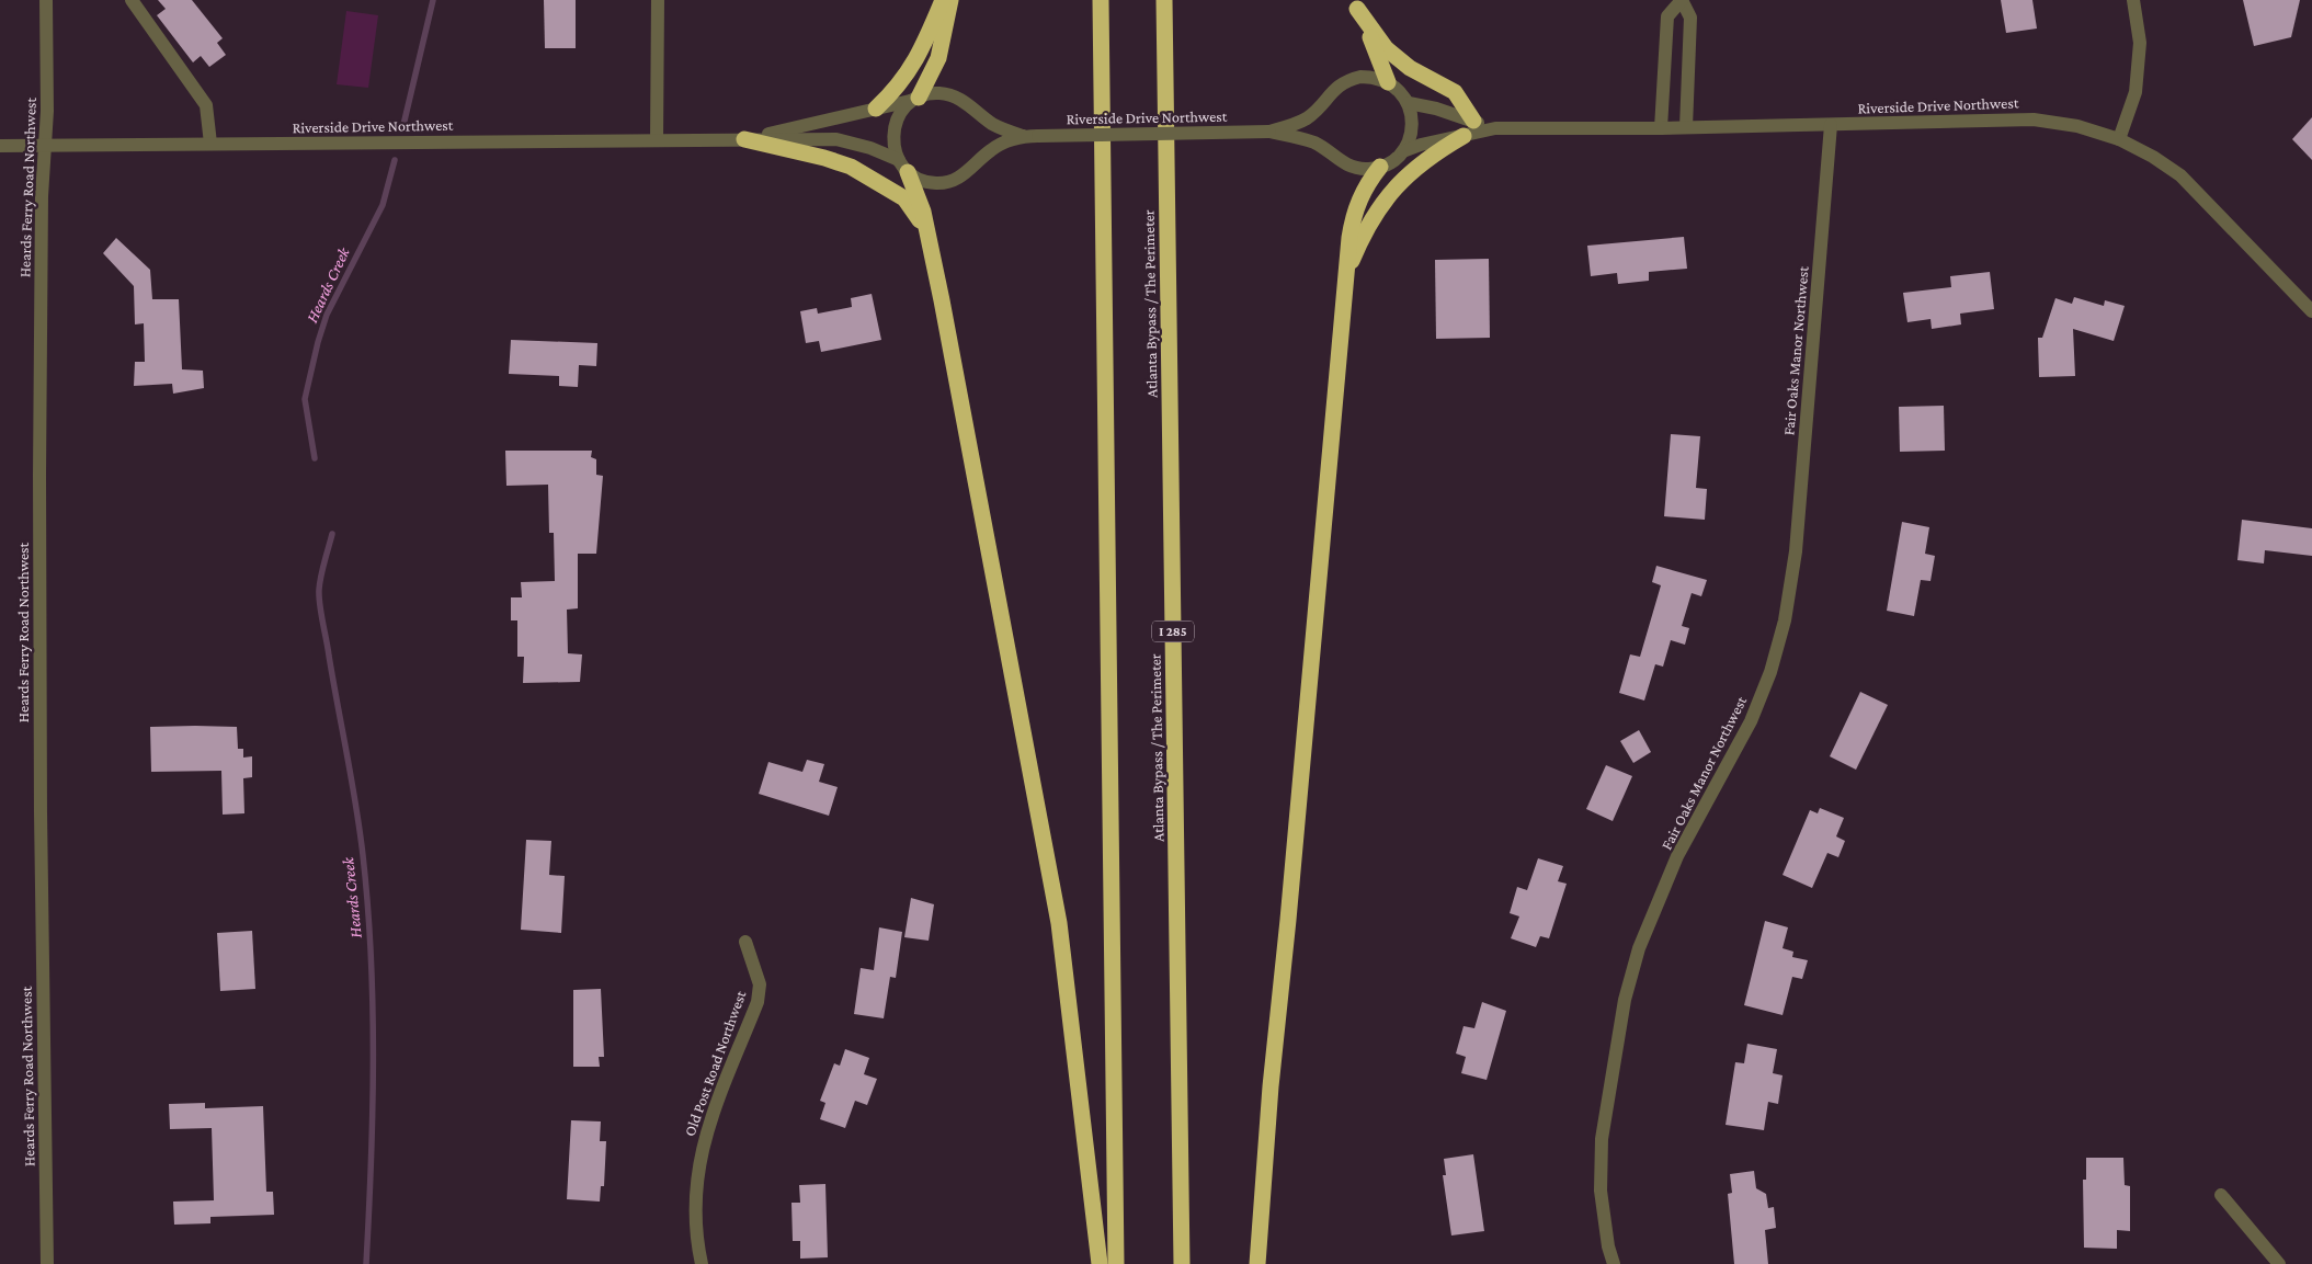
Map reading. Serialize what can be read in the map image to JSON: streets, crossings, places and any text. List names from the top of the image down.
{
  "streets": {
    "highway": ["Atlanta Bypass / The Perimeter", "I 285"],
    "street": [
      "Riverside Drive Northwest",
      "Heards Ferry Road Northwest",
      "Fair Oaks Manor Northwest",
      "Old Post Road Northwest"
    ]
  },
  "crossings": [
    ["Riverside Drive Northwest", "Heards Ferry Road Northwest"],
    ["Riverside Drive Northwest", "Fair Oaks Manor Northwest"]
  ],
  "water": ["Heards Creek"]
}
